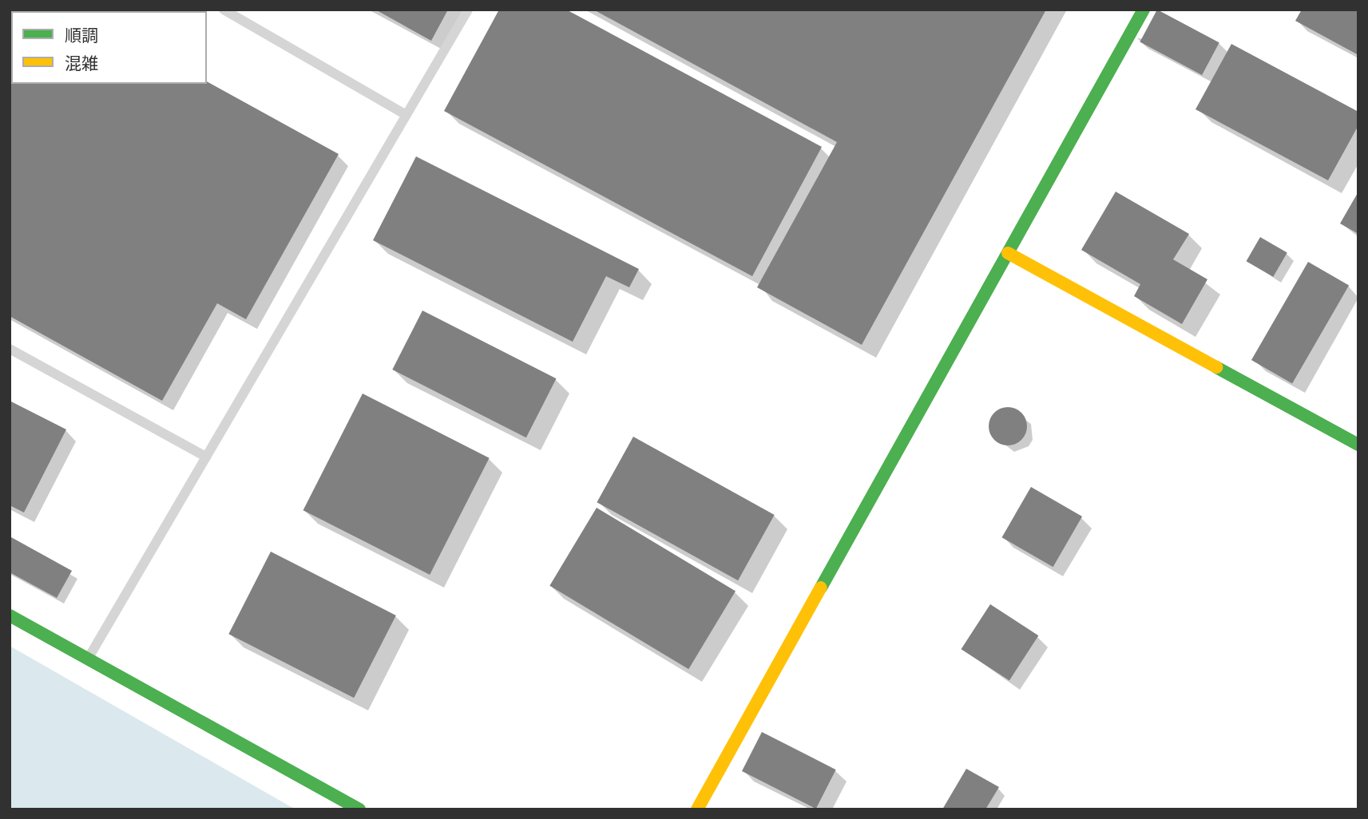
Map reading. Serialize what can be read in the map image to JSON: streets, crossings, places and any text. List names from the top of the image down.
{
  "legend": ["順調", "混雑"]
}
